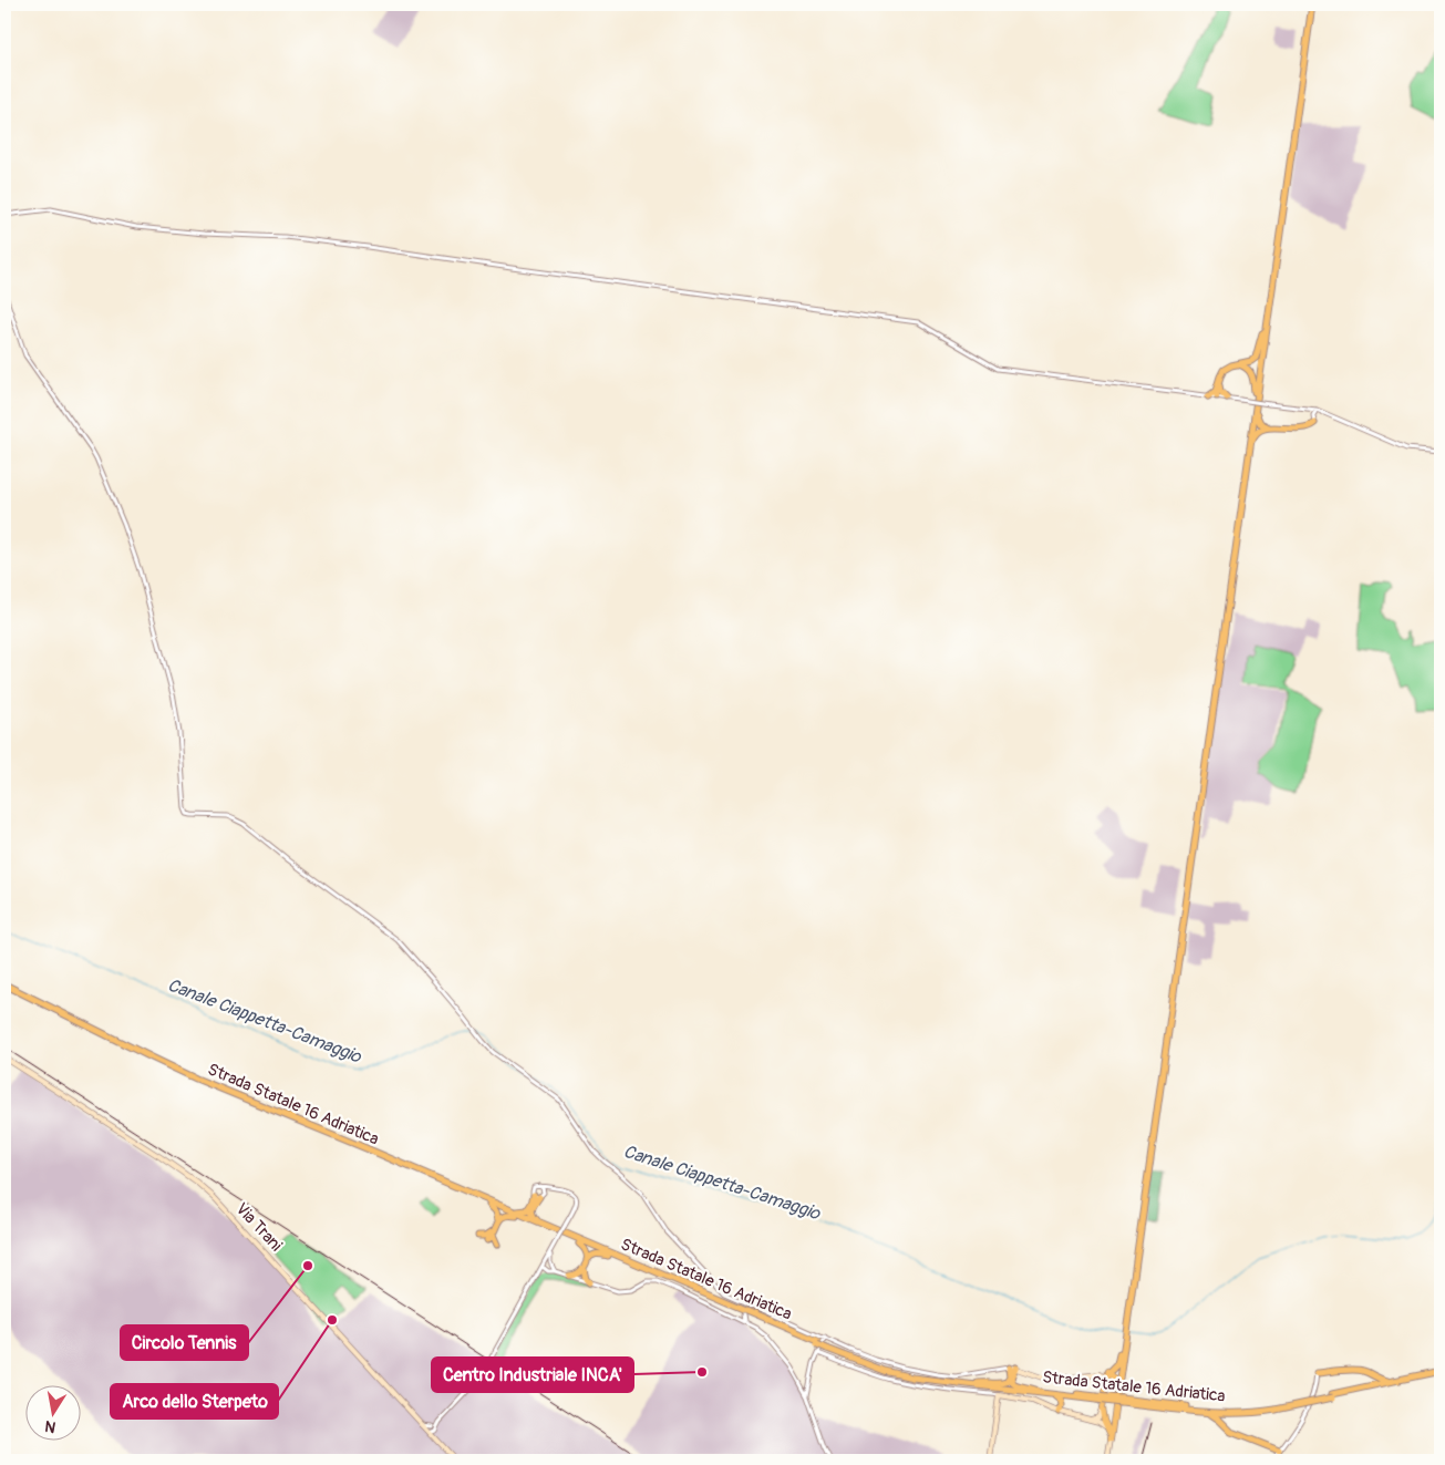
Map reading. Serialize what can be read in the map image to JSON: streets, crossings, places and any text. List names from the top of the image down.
{
  "streets": {
    "highway": ["Strada Statale 16 Adriatica"],
    "main road": ["Via Trani"]
  },
  "water": ["Canale Ciappetta-Camaggio"],
  "places": ["Circolo Tennis", "Arco dello Sterpeto", "Centro Industriale INCA'"],
  "north": "bottom"
}
